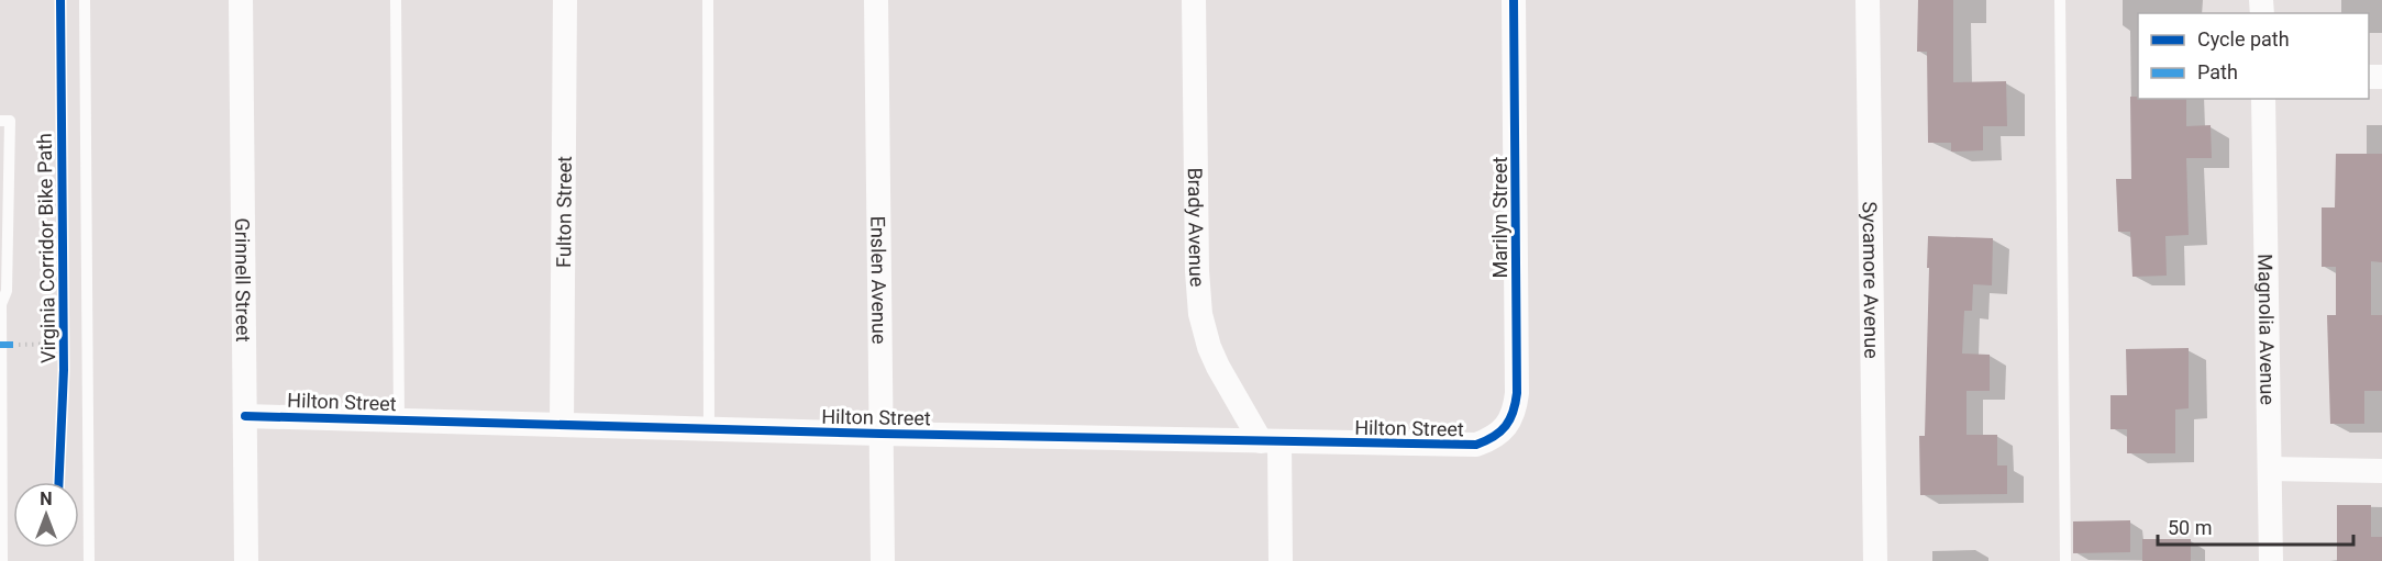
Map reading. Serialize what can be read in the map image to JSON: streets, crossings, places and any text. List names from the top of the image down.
{
  "streets": {
    "street": [
      "Fulton Street",
      "Marilyn Street",
      "Brady Avenue",
      "Grinnell Street",
      "Enslen Avenue",
      "Sycamore Avenue",
      "Magnolia Avenue",
      "Hilton Street"
    ],
    "cycle path": ["Virginia Corridor Bike Path"]
  },
  "crossings": [
    ["Fulton Street", "Hilton Street"],
    ["Marilyn Street", "Hilton Street"],
    ["Brady Avenue", "Hilton Street"],
    ["Grinnell Street", "Hilton Street"],
    ["Enslen Avenue", "Hilton Street"]
  ],
  "legend": ["Cycle path", "Path"],
  "scale_bar": "50 m",
  "north": "top"
}
